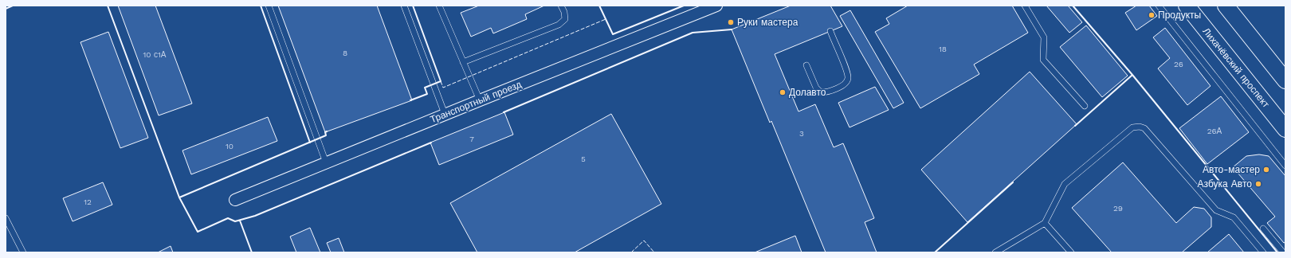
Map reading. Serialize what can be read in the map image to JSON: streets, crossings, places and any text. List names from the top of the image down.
{
  "streets": {
    "main road": ["Лихачёвский проспект"],
    "street": ["Транспортный проезд"]
  },
  "places": [
    "Продукты",
    "Руки мастера",
    "Долавто",
    "Авто-мастер",
    "Азбука Авто"
  ],
  "house_numbers": [
    "18",
    "8",
    "10 с1А",
    "26",
    "26А",
    "3",
    "7",
    "10",
    "5",
    "12",
    "29"
  ]
}
